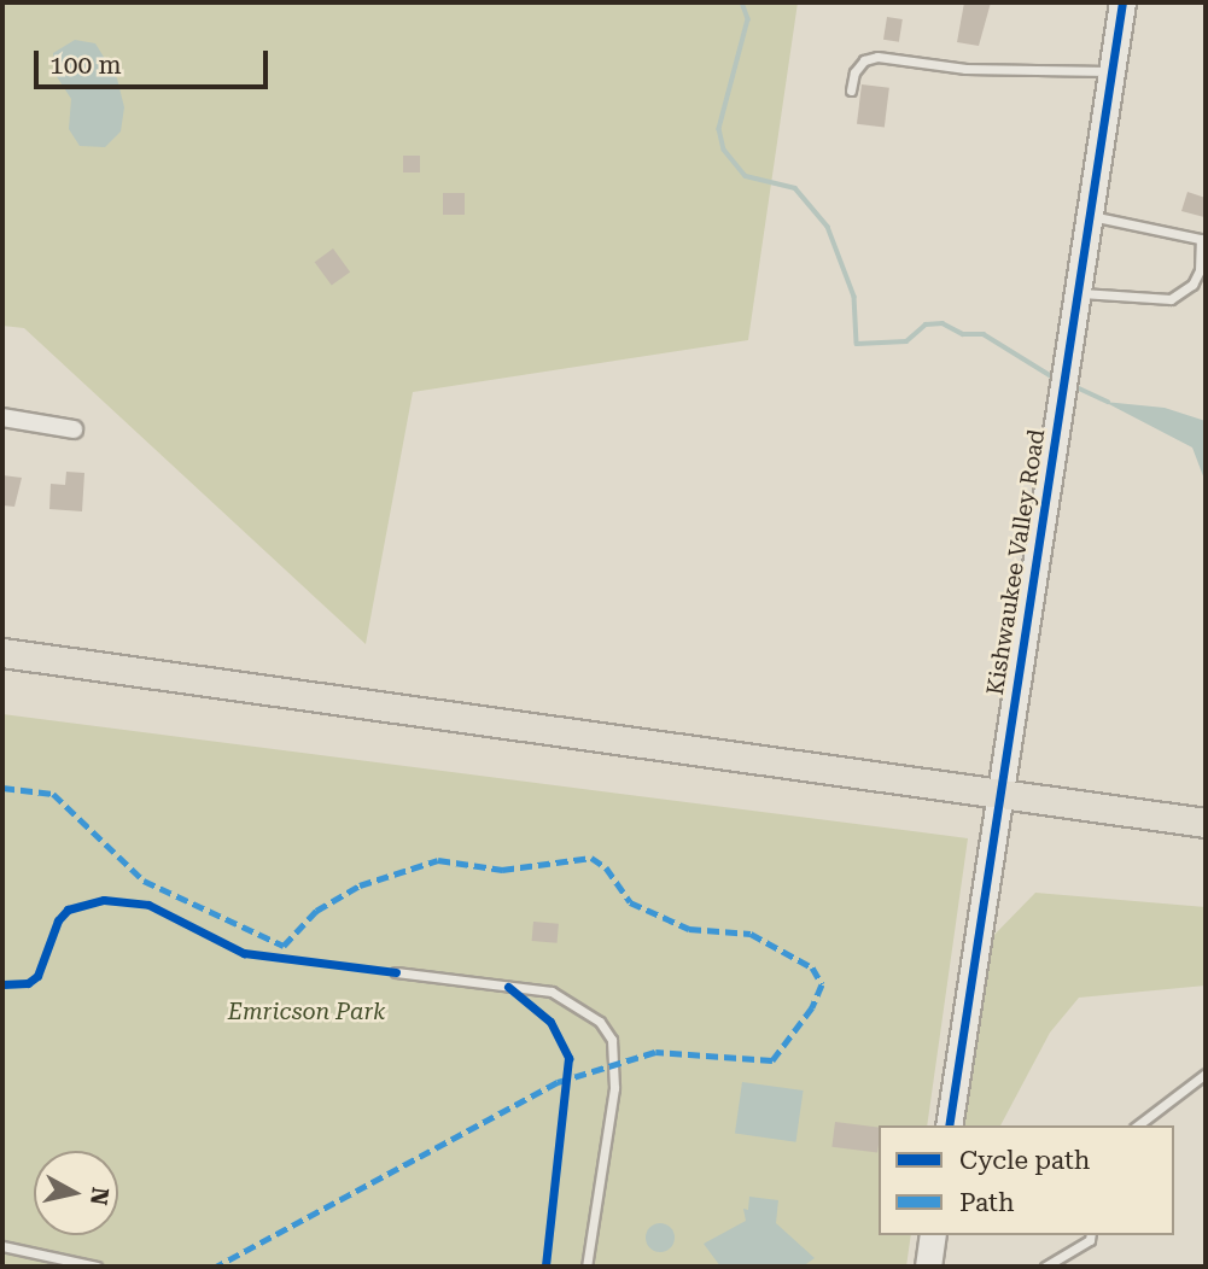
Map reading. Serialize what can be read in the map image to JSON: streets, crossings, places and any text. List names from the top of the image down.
{
  "streets": {
    "street": ["Kishwaukee Valley Road"]
  },
  "parks": ["Emricson Park"],
  "legend": ["Cycle path", "Path"],
  "scale_bar": "100 m",
  "north": "right"
}
